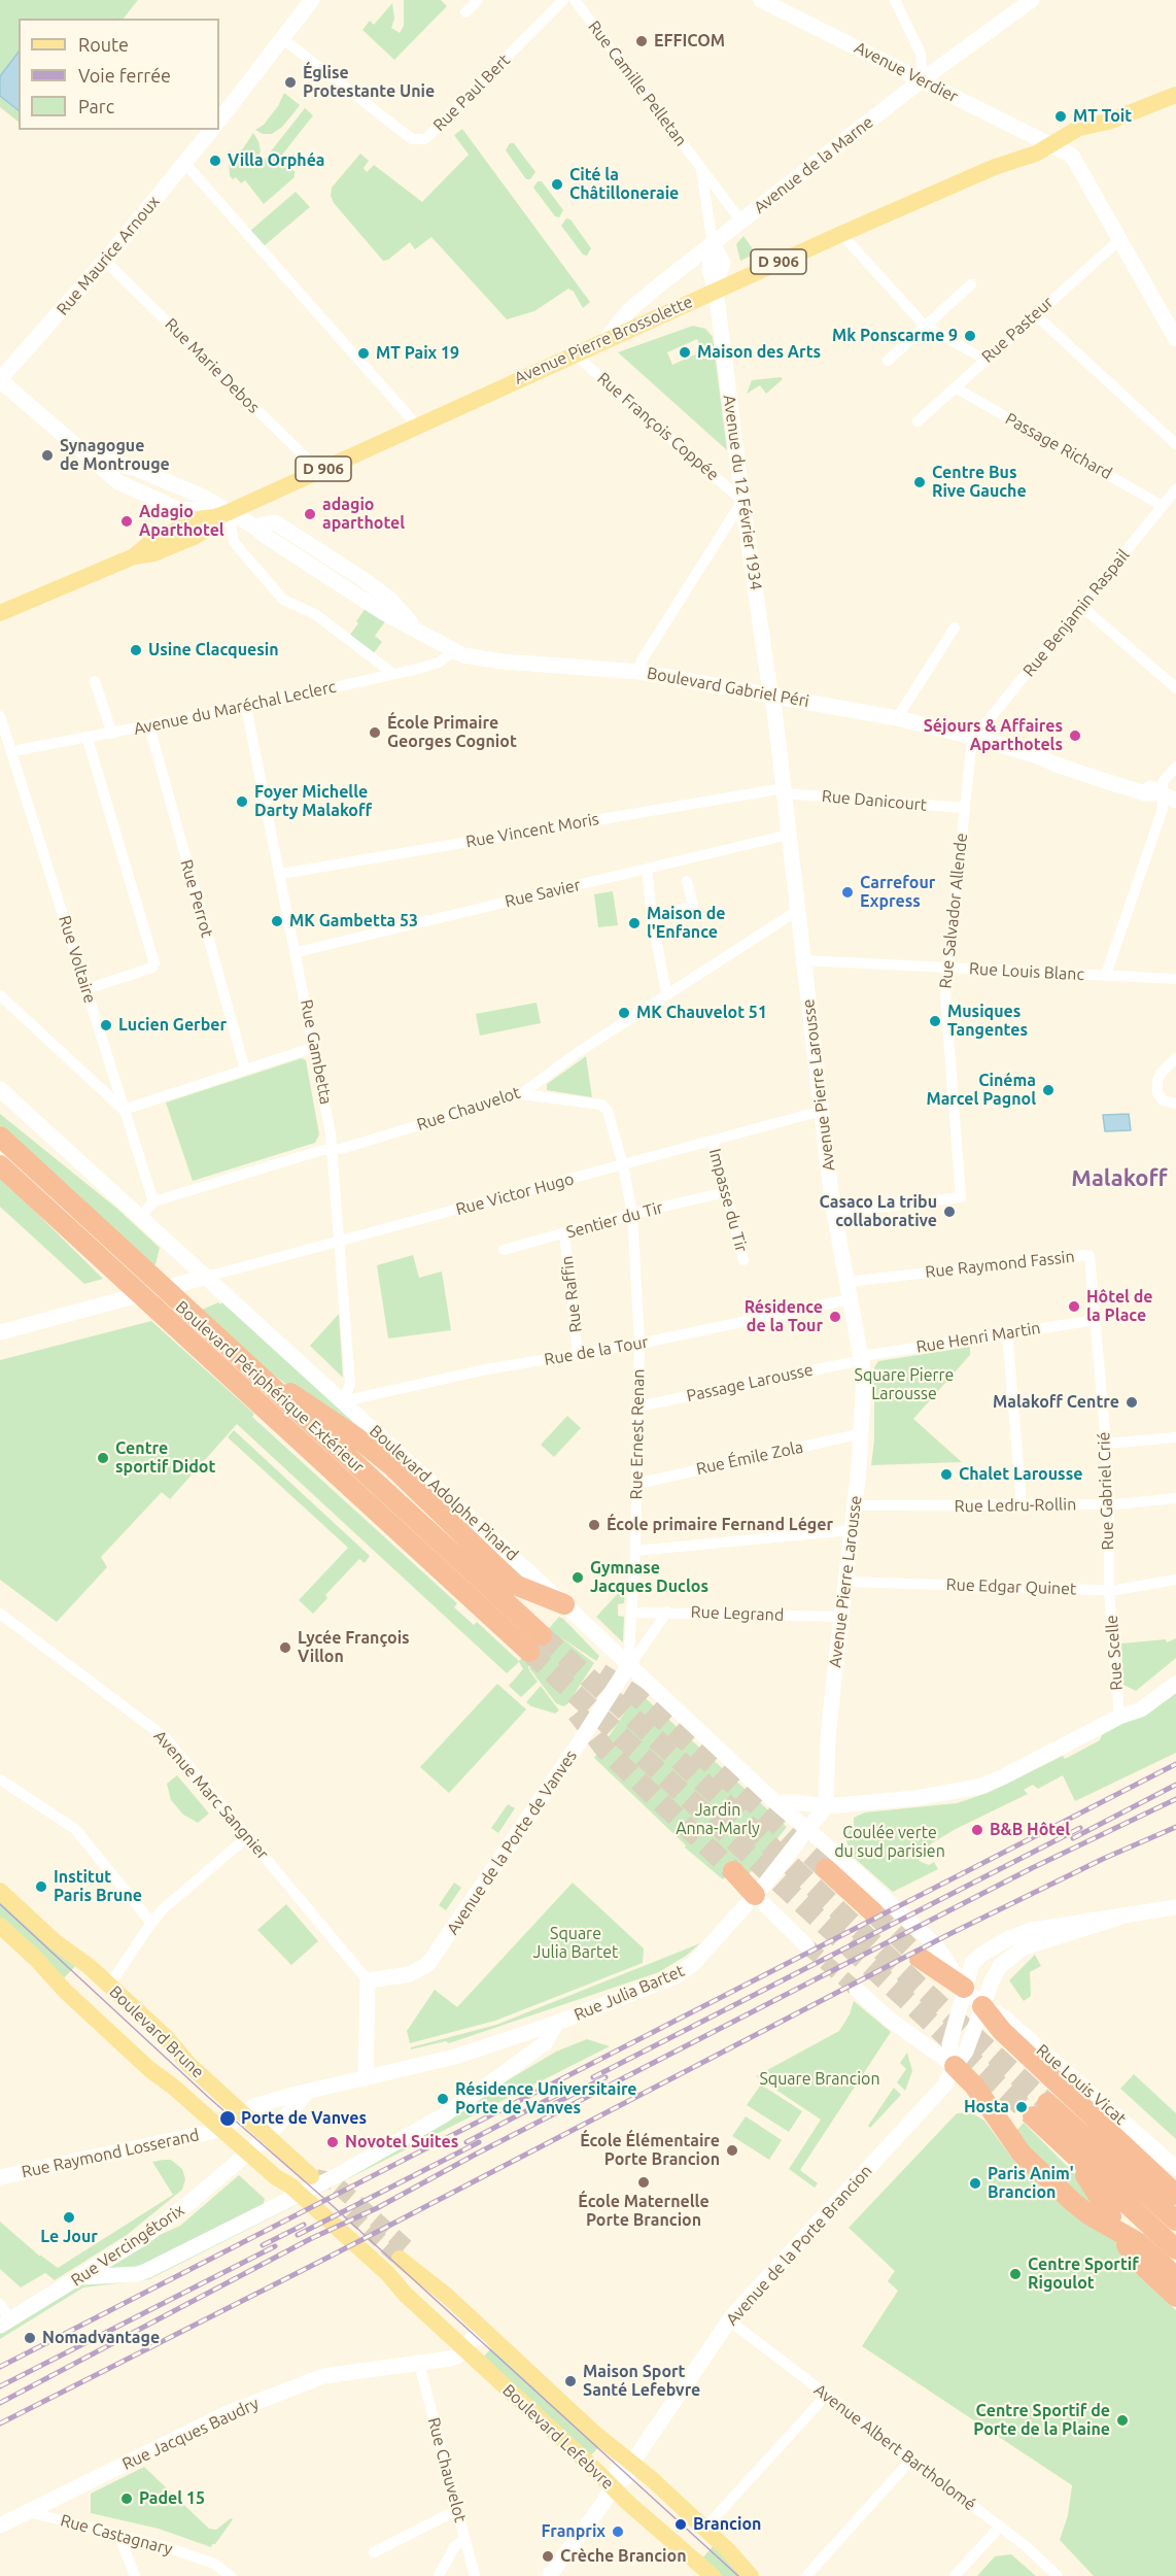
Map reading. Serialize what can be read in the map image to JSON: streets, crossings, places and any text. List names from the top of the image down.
{
  "streets": {
    "highway": ["Boulevard Périphérique Extérieur"],
    "main road": [
      "Avenue Verdier",
      "Avenue de la Marne",
      "Rue Maurice Arnoux",
      "D 906",
      "Avenue Pierre Brossolette",
      "Avenue du 12 Février 1934",
      "Boulevard Gabriel Péri",
      "Avenue Pierre Larousse",
      "Boulevard Adolphe Pinard",
      "Avenue de la Porte de Vanves",
      "Rue Julia Bartet",
      "Boulevard Brune",
      "Rue Louis Vicat",
      "Rue Raymond Losserand",
      "Rue Vercingétorix",
      "Avenue de la Porte Brancion",
      "Rue Jacques Baudry",
      "Boulevard Lefebvre"
    ],
    "street": [
      "Rue Camille Pelletan",
      "Rue Paul Bert",
      "Rue Pasteur",
      "Rue Marie Debos",
      "Rue François Coppée",
      "Passage Richard",
      "Rue Benjamin Raspail",
      "Avenue du Maréchal Leclerc",
      "Rue Danicourt",
      "Rue Vincent Moris",
      "Rue Savier",
      "Rue Perrot",
      "Rue Salvador Allende",
      "Rue Voltaire",
      "Rue Louis Blanc",
      "Rue Gambetta",
      "Rue Chauvelot",
      "Rue Victor Hugo",
      "Impasse du Tir",
      "Sentier du Tir",
      "Rue Raymond Fassin",
      "Rue Raffin",
      "Rue Henri Martin",
      "Rue de la Tour",
      "Passage Larousse",
      "Rue Ernest Renan",
      "Rue Émile Zola",
      "Rue Gabriel Crié",
      "Rue Ledru-Rollin",
      "Rue Edgar Quinet",
      "Rue Legrand",
      "Rue Scelle",
      "Avenue Marc Sangnier",
      "Avenue Albert Bartholomé",
      "Rue Castagnary"
    ]
  },
  "crossings": [
    ["Avenue Verdier", "Avenue de la Marne"],
    ["Avenue Verdier", "Rue Pasteur"],
    ["Avenue Verdier", "Avenue Pierre Brossolette"],
    ["Rue Camille Pelletan", "Avenue de la Marne"],
    ["Rue Camille Pelletan", "Avenue du 12 Février 1934"],
    ["Avenue de la Marne", "Avenue Pierre Brossolette"],
    ["Avenue de la Marne", "Avenue du 12 Février 1934"],
    ["Rue Maurice Arnoux", "Rue Marie Debos"],
    ["Rue Pasteur", "Passage Richard"],
    ["Avenue Pierre Brossolette", "Rue Marie Debos"],
    ["Avenue Pierre Brossolette", "Rue François Coppée"],
    ["Avenue Pierre Brossolette", "Avenue du 12 Février 1934"],
    ["Avenue Pierre Brossolette", "Boulevard Gabriel Péri"],
    ["Rue François Coppée", "Avenue du 12 Février 1934"],
    ["Passage Richard", "Rue Benjamin Raspail"],
    ["Avenue du 12 Février 1934", "Boulevard Gabriel Péri"],
    ["Avenue du 12 Février 1934", "Avenue Pierre Larousse"],
    ["Rue Benjamin Raspail", "Boulevard Gabriel Péri"],
    ["Rue Benjamin Raspail", "Rue Salvador Allende"],
    ["Boulevard Gabriel Péri", "Avenue du Maréchal Leclerc"],
    ["Boulevard Gabriel Péri", "Rue Salvador Allende"],
    ["Boulevard Gabriel Péri", "Avenue Pierre Larousse"],
    ["Avenue du Maréchal Leclerc", "Rue Perrot"],
    ["Avenue du Maréchal Leclerc", "Rue Voltaire"],
    ["Avenue du Maréchal Leclerc", "Rue Gambetta"],
    ["Rue Danicourt", "Rue Vincent Moris"],
    ["Rue Danicourt", "Rue Salvador Allende"],
    ["Rue Danicourt", "Avenue Pierre Larousse"],
    ["Rue Vincent Moris", "Rue Gambetta"],
    ["Rue Vincent Moris", "Avenue Pierre Larousse"],
    ["Rue Savier", "Rue Gambetta"],
    ["Rue Savier", "Avenue Pierre Larousse"],
    ["Rue Salvador Allende", "Rue Louis Blanc"],
    ["Rue Salvador Allende", "Avenue Pierre Larousse"],
    ["Rue Voltaire", "Rue Chauvelot"],
    ["Rue Louis Blanc", "Avenue Pierre Larousse"],
    ["Rue Gambetta", "Rue Chauvelot"],
    ["Rue Gambetta", "Rue Victor Hugo"],
    ["Rue Gambetta", "Rue de la Tour"],
    ["Rue Gambetta", "Boulevard Adolphe Pinard"],
    ["Avenue Pierre Larousse", "Rue Chauvelot"],
    ["Avenue Pierre Larousse", "Rue Victor Hugo"],
    ["Avenue Pierre Larousse", "Rue Raymond Fassin"],
    ["Avenue Pierre Larousse", "Rue Henri Martin"],
    ["Avenue Pierre Larousse", "Rue de la Tour"],
    ["Avenue Pierre Larousse", "Passage Larousse"],
    ["Avenue Pierre Larousse", "Rue Émile Zola"],
    ["Avenue Pierre Larousse", "Rue Ledru-Rollin"],
    ["Avenue Pierre Larousse", "Rue Edgar Quinet"],
    ["Avenue Pierre Larousse", "Rue Legrand"],
    ["Avenue Pierre Larousse", "Rue Julia Bartet"],
    ["Rue Chauvelot", "Rue Ernest Renan"],
    ["Rue Chauvelot", "Boulevard Adolphe Pinard"],
    ["Rue Chauvelot", "Rue Jacques Baudry"],
    ["Rue Victor Hugo", "Impasse du Tir"],
    ["Rue Victor Hugo", "Rue Ernest Renan"],
    ["Rue Victor Hugo", "Boulevard Adolphe Pinard"],
    ["Impasse du Tir", "Sentier du Tir"],
    ["Sentier du Tir", "Rue Raffin"],
    ["Sentier du Tir", "Rue Ernest Renan"],
    ["Rue Raymond Fassin", "Rue Henri Martin"],
    ["Rue Raymond Fassin", "Rue Gabriel Crié"],
    ["Rue Raffin", "Rue de la Tour"],
    ["Rue Henri Martin", "Passage Larousse"],
    ["Rue Henri Martin", "Rue Gabriel Crié"],
    ["Rue de la Tour", "Rue Ernest Renan"],
    ["Rue de la Tour", "Boulevard Adolphe Pinard"],
    ["Passage Larousse", "Rue Ernest Renan"],
    ["Rue Ernest Renan", "Rue Émile Zola"],
    ["Rue Ernest Renan", "Boulevard Adolphe Pinard"],
    ["Rue Ernest Renan", "Rue Legrand"],
    ["Rue Ernest Renan", "Avenue de la Porte de Vanves"],
    ["Rue Gabriel Crié", "Rue Ledru-Rollin"],
    ["Rue Gabriel Crié", "Rue Edgar Quinet"],
    ["Rue Gabriel Crié", "Rue Scelle"],
    ["Boulevard Adolphe Pinard", "Avenue de la Porte de Vanves"],
    ["Boulevard Adolphe Pinard", "Rue Julia Bartet"],
    ["Rue Edgar Quinet", "Rue Scelle"],
    ["Avenue Marc Sangnier", "Avenue de la Porte de Vanves"],
    ["Rue Julia Bartet", "Boulevard Brune"],
    ["Rue Julia Bartet", "Rue Raymond Losserand"],
    ["Rue Julia Bartet", "Rue Vercingétorix"],
    ["Boulevard Brune", "Rue Raymond Losserand"],
    ["Boulevard Brune", "Rue Vercingétorix"],
    ["Boulevard Brune", "Boulevard Lefebvre"],
    ["Rue Louis Vicat", "Avenue de la Porte Brancion"],
    ["Rue Vercingétorix", "Boulevard Lefebvre"],
    ["Avenue de la Porte Brancion", "Boulevard Lefebvre"],
    ["Avenue de la Porte Brancion", "Avenue Albert Bartholomé"],
    ["Rue Jacques Baudry", "Boulevard Lefebvre"],
    ["Rue Jacques Baudry", "Rue Castagnary"]
  ],
  "districts": ["Malakoff"],
  "parks": [
    "Square Pierre Larousse",
    "Jardin Anna-Marly",
    "Coulée verte du sud parisien",
    "Square Julia Bartet",
    "Square Brancion"
  ],
  "places": [
    "EFFICOM",
    "Église Protestante Unie",
    "MT Toit",
    "Villa Orphéa",
    "Cité la Châtilloneraie",
    "Mk Ponscarme 9",
    "Maison des Arts",
    "MT Paix 19",
    "Synagogue de Montrouge",
    "Centre Bus Rive Gauche",
    "adagio aparthotel",
    "Adagio Aparthotel",
    "Usine Clacquesin",
    "École Primaire Georges Cogniot",
    "Séjours & Affaires Aparthotels",
    "Foyer Michelle Darty Malakoff",
    "Carrefour Express",
    "MK Gambetta 53",
    "Maison de l'Enfance",
    "MK Chauvelot 51",
    "Musiques Tangentes",
    "Lucien Gerber",
    "Cinéma Marcel Pagnol",
    "Casaco La tribu collaborative",
    "Hôtel de la Place",
    "Résidence de la Tour",
    "Malakoff Centre",
    "Centre sportif Didot",
    "Chalet Larousse",
    "École primaire Fernand Léger",
    "Gymnase Jacques Duclos",
    "Lycée François Villon",
    "B&B Hôtel",
    "Institut Paris Brune",
    "Résidence Universitaire Porte de Vanves",
    "Hosta",
    "Porte de Vanves",
    "Novotel Suites",
    "École Élémentaire Porte Brancion",
    "École Maternelle Porte Brancion",
    "Paris Anim' Brancion",
    "Le Jour",
    "Centre Sportif Rigoulot",
    "Nomadvantage",
    "Maison Sport Santé Lefebvre",
    "Centre Sportif de Porte de la Plaine",
    "Padel 15",
    "Brancion",
    "Franprix",
    "Crèche Brancion"
  ],
  "legend": ["Route", "Voie ferrée", "Parc"]
}
